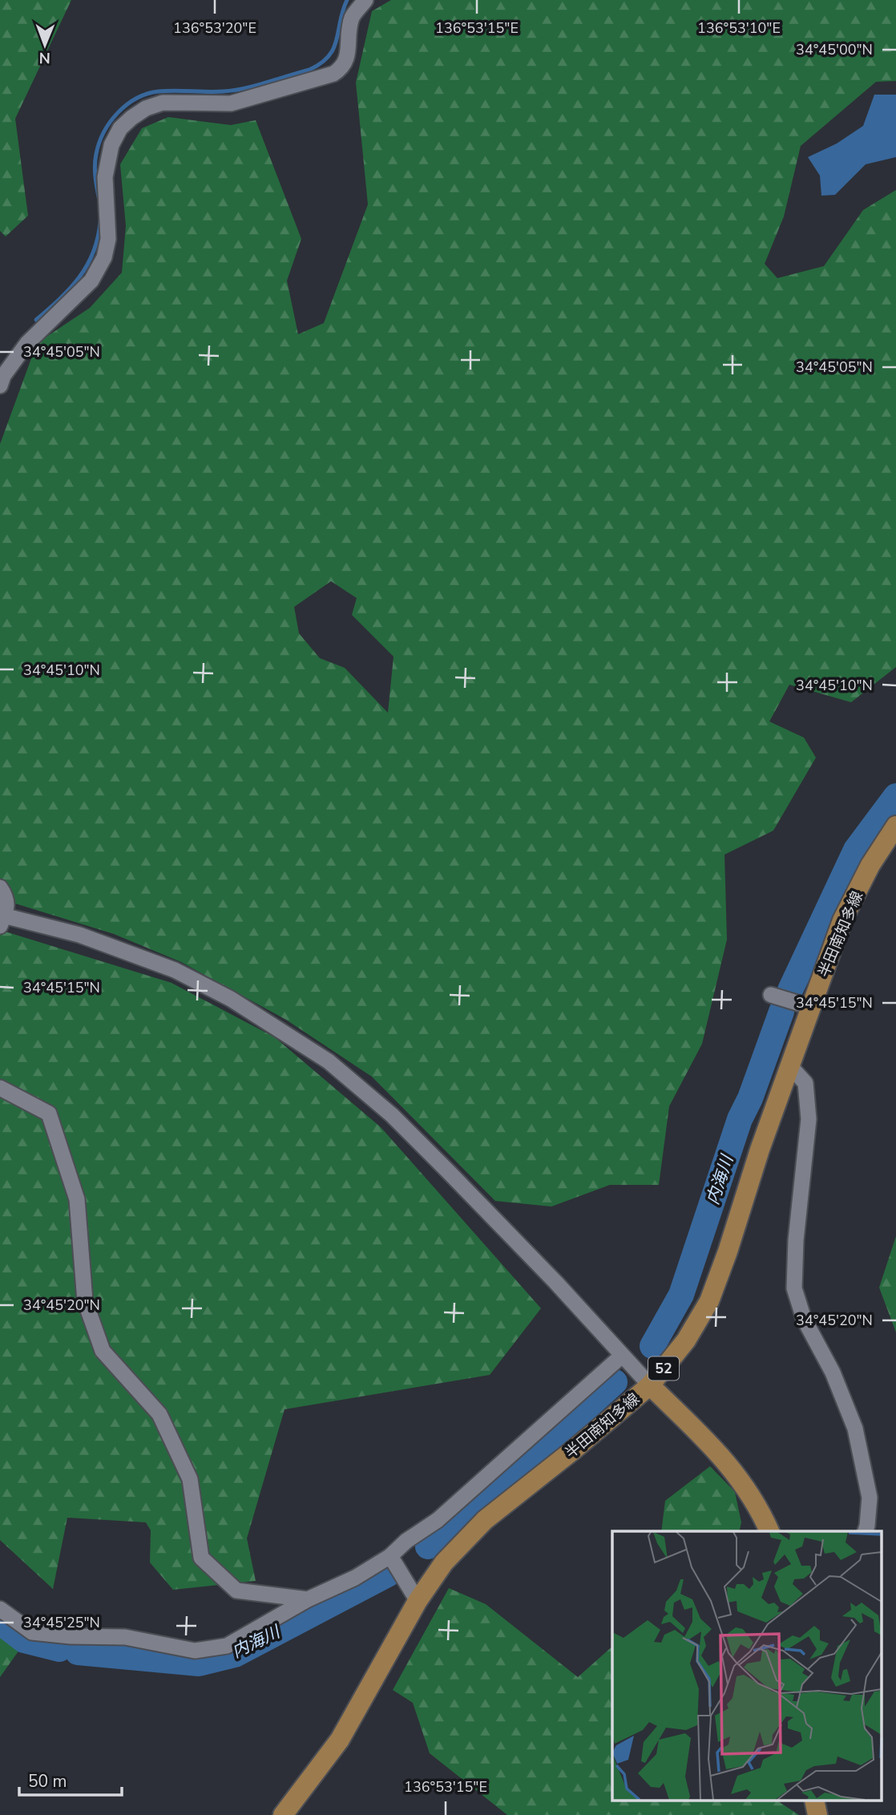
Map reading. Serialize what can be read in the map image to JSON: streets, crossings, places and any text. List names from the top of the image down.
{
  "streets": {
    "main road": ["半田南知多線", "52"]
  },
  "water": ["内海川"],
  "scale_bar": "50 m",
  "north": "bottom",
  "coordinates": [
    "136°53'20\"E",
    "136°53'15\"E",
    "136°53'10\"E",
    "34°45'00\"N",
    "34°45'05\"N",
    "34°45'10\"N",
    "34°45'15\"N",
    "34°45'20\"N",
    "34°45'25\"N"
  ]
}
